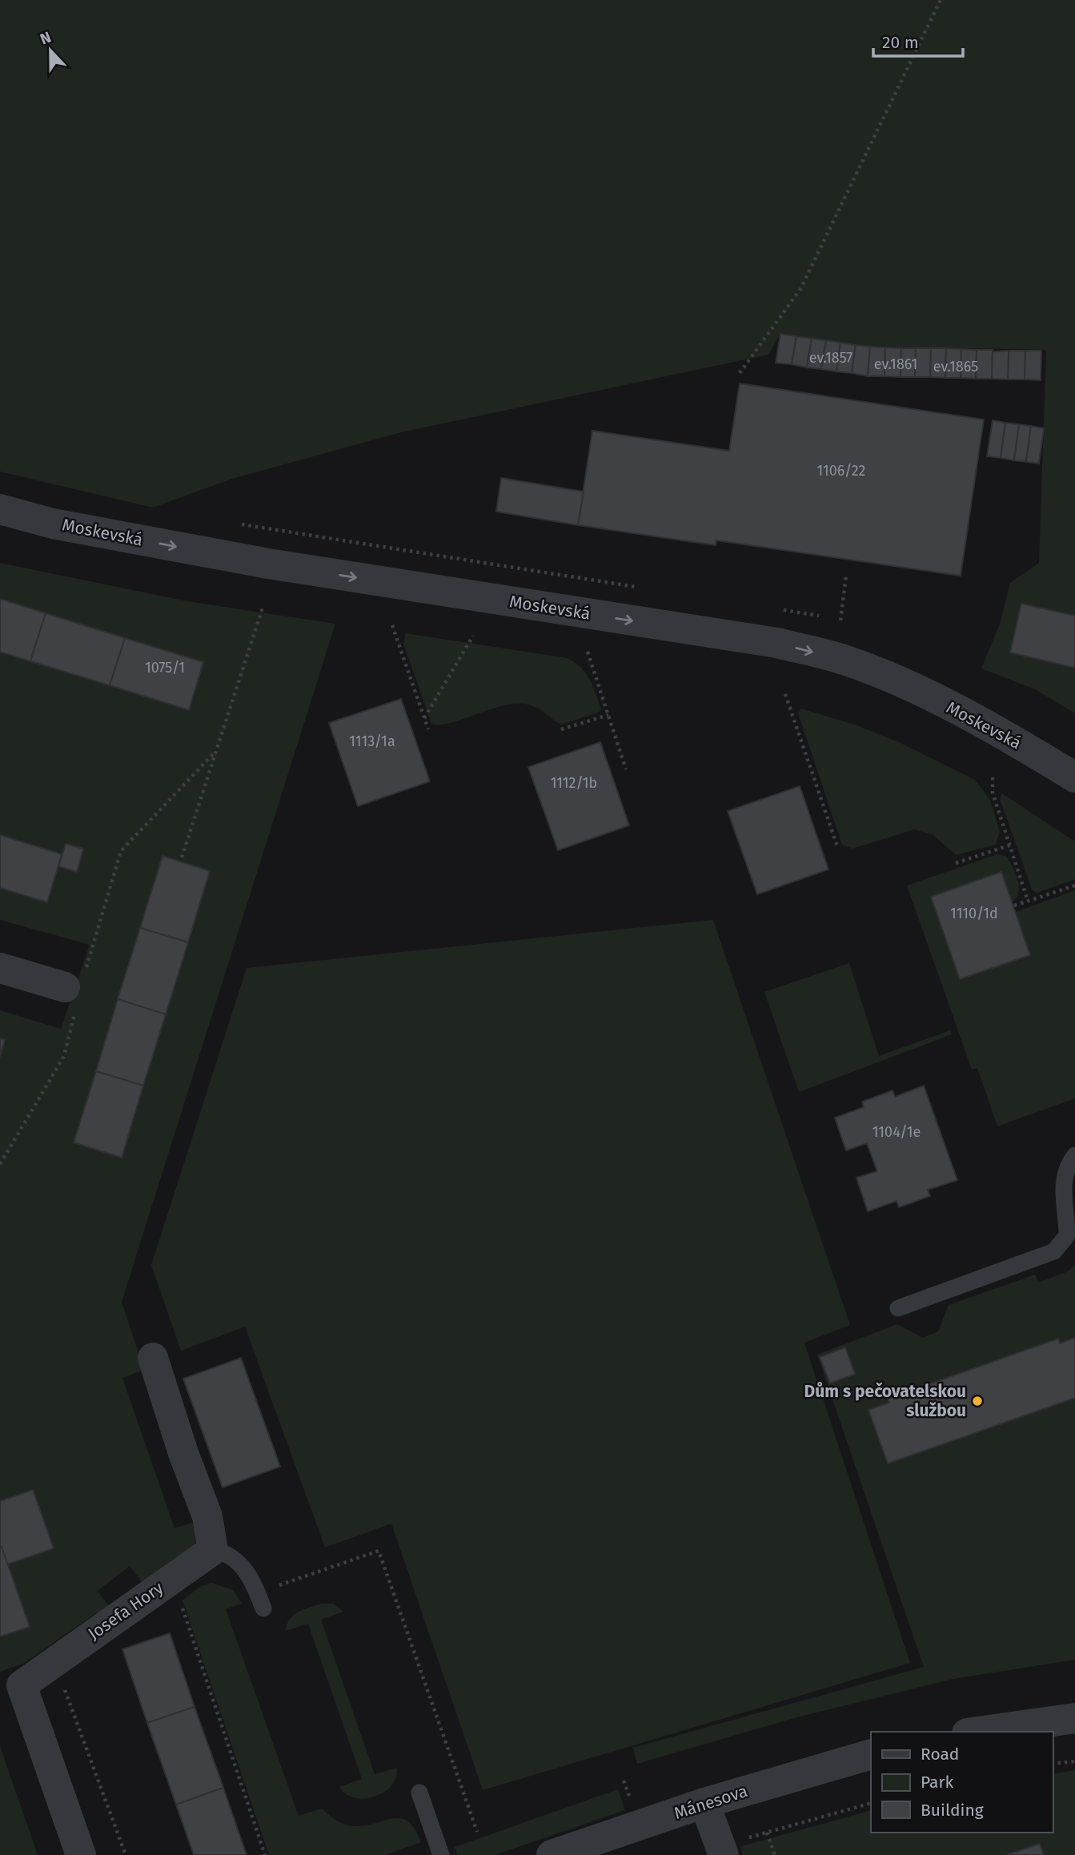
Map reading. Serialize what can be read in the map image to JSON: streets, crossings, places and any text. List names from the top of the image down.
{
  "streets": {
    "street": ["Moskevská", "Josefa Hory", "Mánesova"]
  },
  "one_way": ["Moskevská"],
  "places": ["Dům s pečovatelskou službou"],
  "house_numbers": [
    "ev.1857",
    "ev.1861",
    "ev.1865",
    "1106/22",
    "1075/1",
    "1113/1a",
    "1112/1b",
    "1110/1d",
    "1104/1e"
  ],
  "legend": ["Road", "Park", "Building"],
  "scale_bar": "20 m",
  "north": "top"
}
